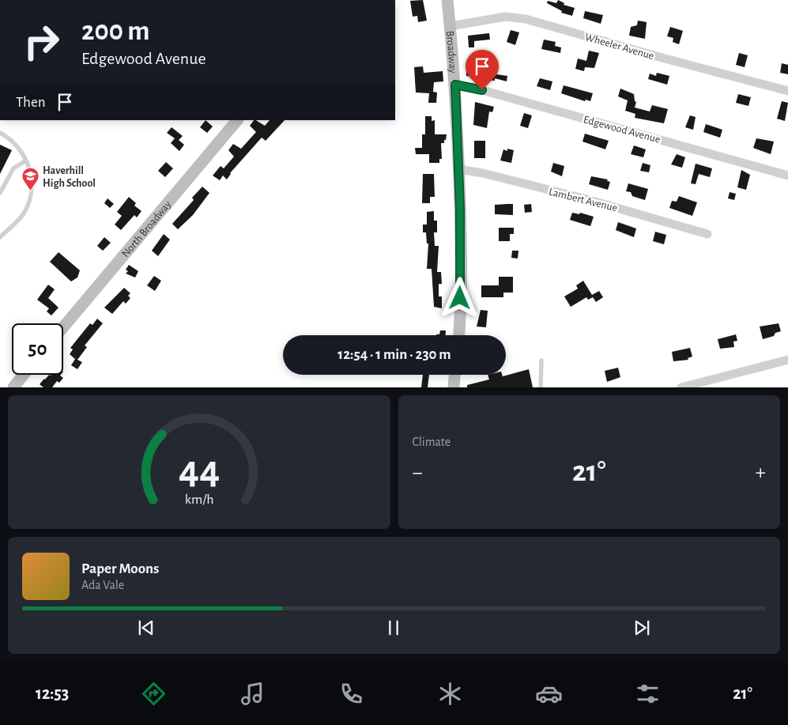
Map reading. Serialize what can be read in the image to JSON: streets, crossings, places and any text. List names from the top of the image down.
{
  "streets": {
    "main road": ["Broadway", "North Broadway"],
    "street": ["Wheeler Avenue", "Edgewood Avenue", "Lambert Avenue"]
  },
  "crossings": [
    ["Wheeler Avenue", "Broadway"],
    ["Broadway", "Edgewood Avenue"],
    ["Broadway", "Lambert Avenue"]
  ],
  "places": {
    "school or university": ["Haverhill High School"]
  },
  "page": {
    "turn": ["200 m", "Edgewood Avenue"],
    "then": "Then",
    "limit": "50",
    "trip": "12:54 · 1 min · 230 m",
    "tile": "Climate",
    "heat": ["−", "21°", "+"],
    "song": ["Paper Moons", "Ada Vale"],
    "tabs": ["12:53", "21°"],
    "gauge": ["44", "km/h"]
  }
}
